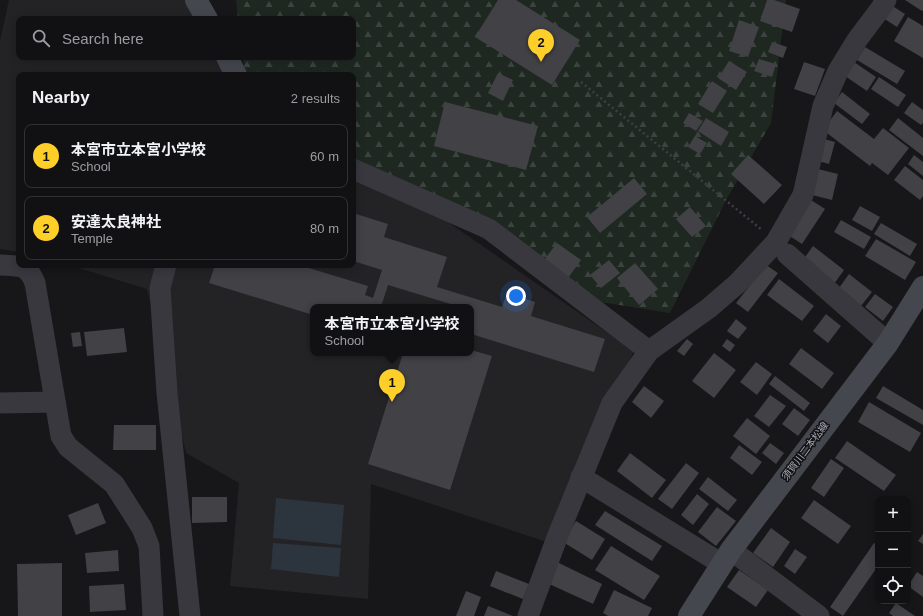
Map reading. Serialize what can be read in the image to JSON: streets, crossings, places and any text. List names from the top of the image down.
{
  "streets": {
    "main road": ["須賀川二本松線"]
  },
  "page": {
    "search": "Search here",
    "pins": ["2", "1"],
    "heading": ["Nearby", "2 results"],
    "list": [
      {
        "mark": "1",
        "name": "本宮市立本宮小学校",
        "note": "School",
        "value": "60 m"
      },
      {
        "mark": "2",
        "name": "安達太良神社",
        "note": "Temple",
        "value": "80 m"
      }
    ],
    "popup": ["本宮市立本宮小学校", "School"],
    "map_buttons": ["+", "−"]
  }
}
